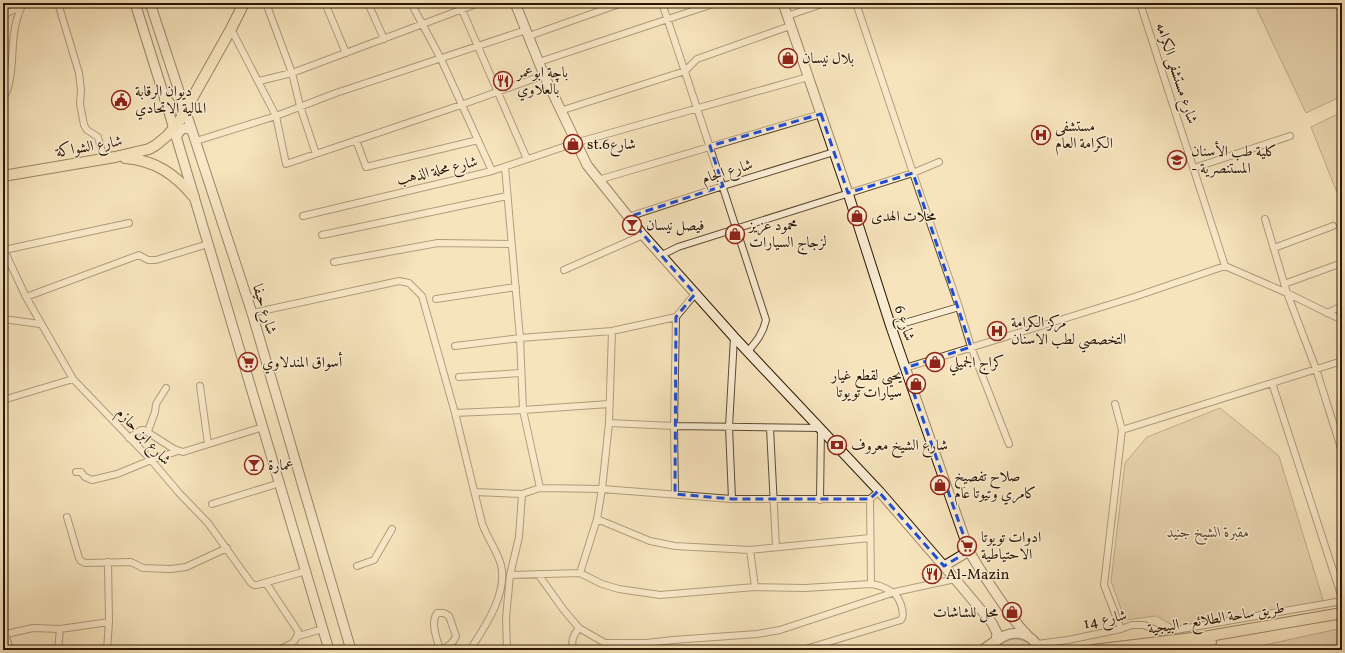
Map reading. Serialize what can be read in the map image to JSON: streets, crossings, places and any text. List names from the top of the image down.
{
  "streets": {
    "main road": ["شارع الشواكة", "طريق ساحة الطلائع - البيجية"],
    "street": [
      "شارع مستشفى الكرامه",
      "شارع محلة الذهب",
      "شارع الجام",
      "شارع حيفا",
      "شارع 6",
      "شارع ابن حازم",
      "شارع 14"
    ]
  },
  "crossings": [
    ["شارع الشواكة", "شارع حيفا"],
    ["شارع محلة الذهب", "شارع 6"],
    ["شارع الجام", "شارع 6"],
    ["شارع 6", "شارع 14"]
  ],
  "parks": ["مقبرة الشيخ جنيد"],
  "places": {
    "shop": [
      "بلال نيسان",
      "st.شارع6",
      "محلات الهدى",
      "محمود عزيز لزجاج السيارات",
      "كراج الجميلي",
      "يحيى لقطع غيار سيارات تويوتا",
      "صلاح تفصيخ كامري وتيوتا عام",
      "محل للشاشات"
    ],
    "restaurant": ["باچة ابوعمر بالعلاوي", "Al-Mazin"],
    "public building": ["ديوان الرقابة المالية الاتحادي"],
    "hospital": ["مستشفى الكرامة العام", "مركز الكرامة التخصصي لطب الاسنان"],
    "school or university": ["كلية طب الأسنان - المستنصرية"],
    "bar": ["فيصل نيسان", "عمارة"],
    "supermarket": ["أسواق المندلاوي", "ادوات تويوتا الاحتياطية"],
    "bank": ["شارع الشيخ معروف"]
  }
}
